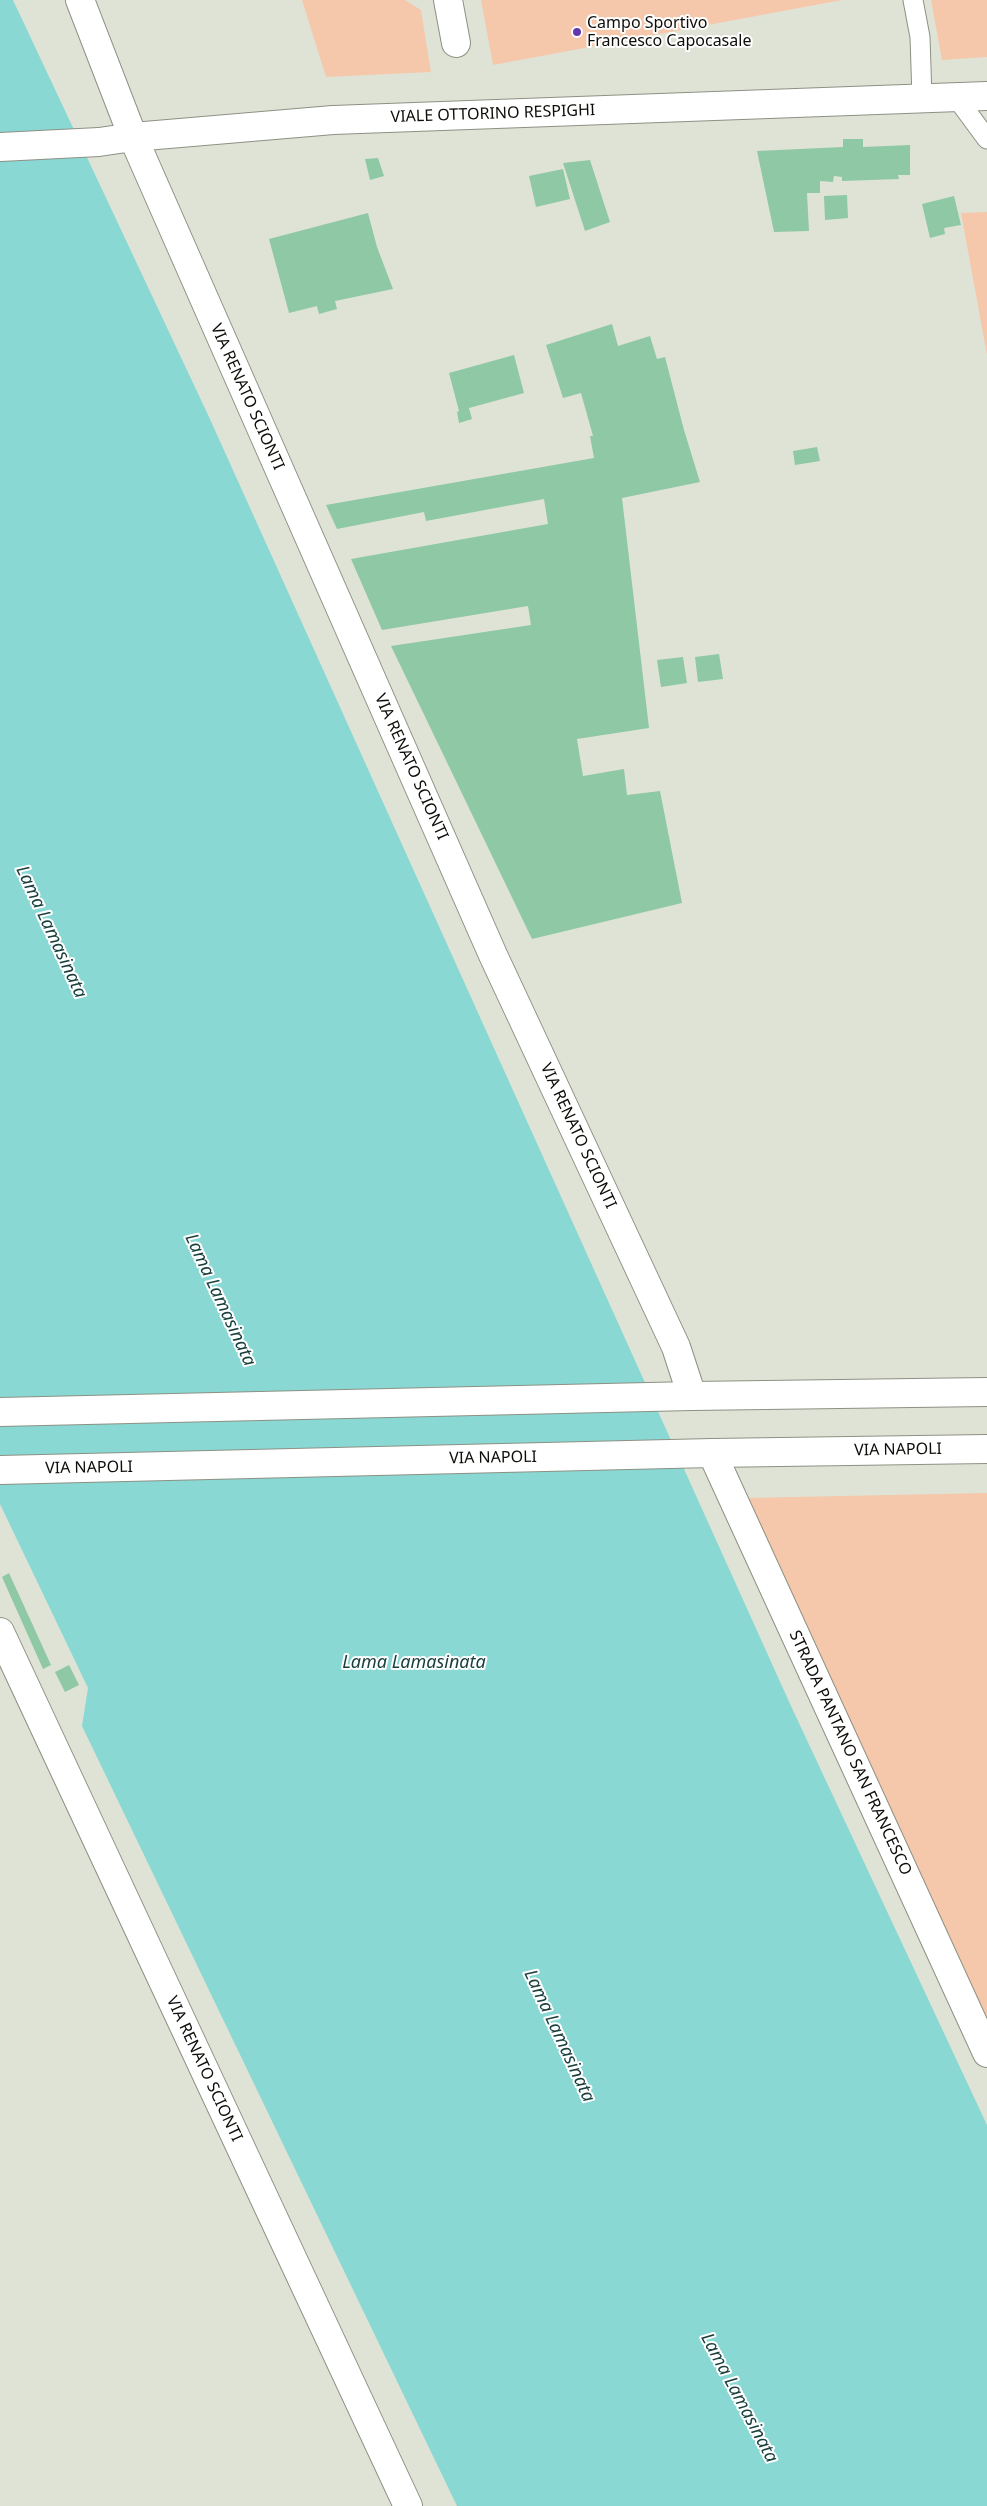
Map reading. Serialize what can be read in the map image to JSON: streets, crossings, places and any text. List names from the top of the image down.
{
  "streets": {
    "street": [
      "VIALE OTTORINO RESPIGHI",
      "VIA RENATO SCIONTI",
      "VIA NAPOLI",
      "STRADA PANTANO SAN FRANCESCO"
    ]
  },
  "crossings": [
    ["VIALE OTTORINO RESPIGHI", "VIA RENATO SCIONTI"],
    ["VIA NAPOLI", "STRADA PANTANO SAN FRANCESCO"]
  ],
  "water": ["Lama Lamasinata"],
  "places": ["Campo Sportivo Francesco Capocasale"]
}
